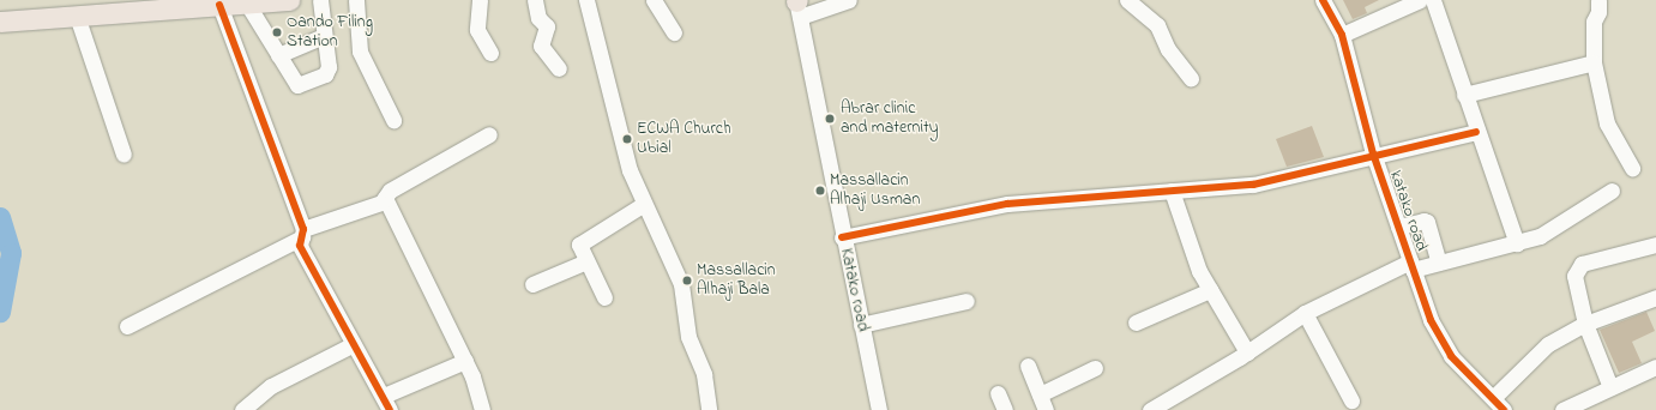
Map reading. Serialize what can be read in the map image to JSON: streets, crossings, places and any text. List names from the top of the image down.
{
  "streets": {
    "street": ["katako road", "Katako road"]
  },
  "places": [
    "Oando Filing Station",
    "Abrar clinic and maternity",
    "ECWA Church Ubial",
    "Massallacin Alhaji Usman",
    "Massallacin Alhaji Bala"
  ]
}
